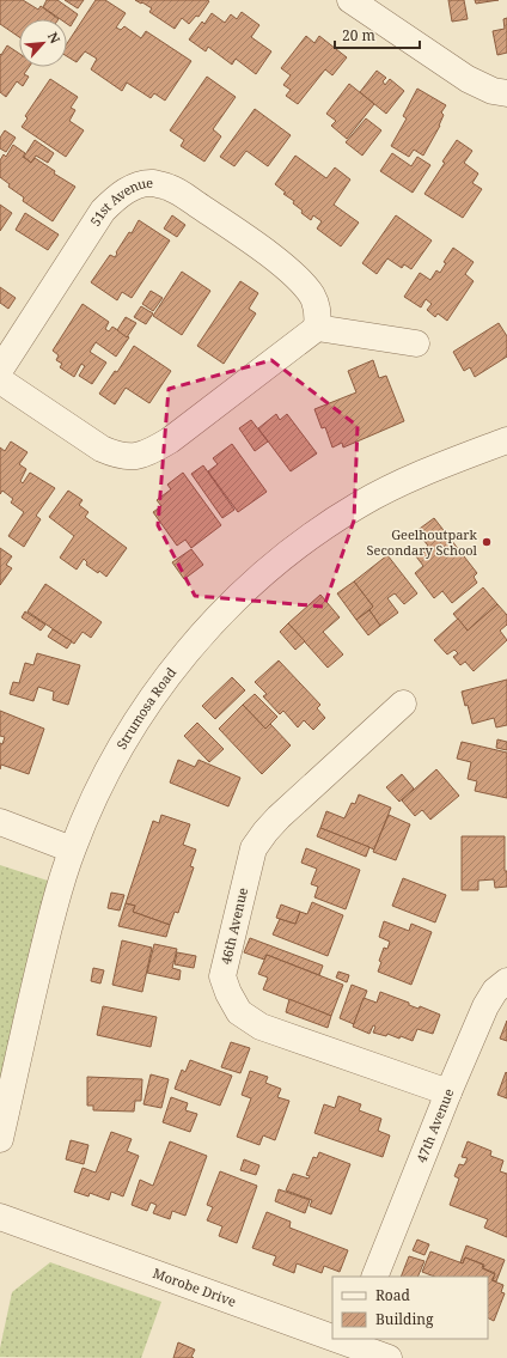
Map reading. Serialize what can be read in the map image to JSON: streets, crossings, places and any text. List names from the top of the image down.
{
  "streets": {
    "street": [
      "51st Avenue",
      "Strumosa Road",
      "46th Avenue",
      "47th Avenue",
      "Morobe Drive"
    ]
  },
  "crossings": [
    ["46th Avenue", "47th Avenue"]
  ],
  "places": ["Geelhoutpark Secondary School"],
  "legend": ["Road", "Building"],
  "scale_bar": "20 m",
  "north": "top right"
}
